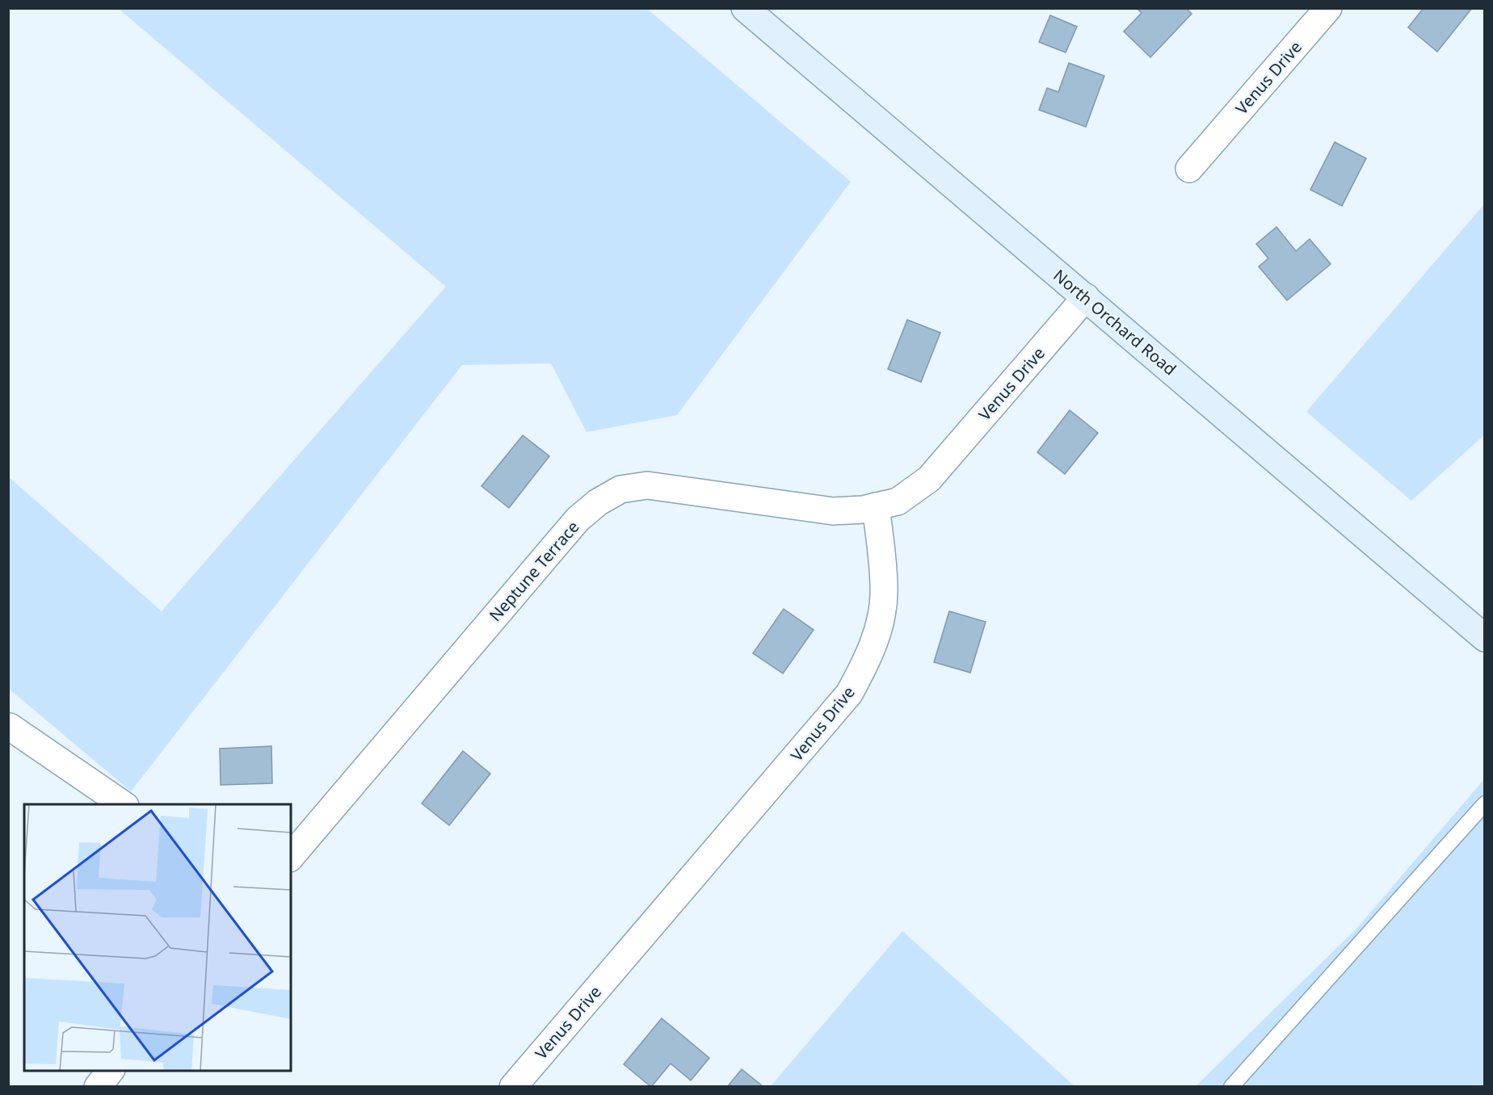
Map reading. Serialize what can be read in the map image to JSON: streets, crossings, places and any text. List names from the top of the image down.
{
  "streets": {
    "street": ["Venus Drive", "North Orchard Road", "Neptune Terrace"]
  },
  "crossings": [
    ["Venus Drive", "North Orchard Road"],
    ["Venus Drive", "Neptune Terrace"]
  ]
}
